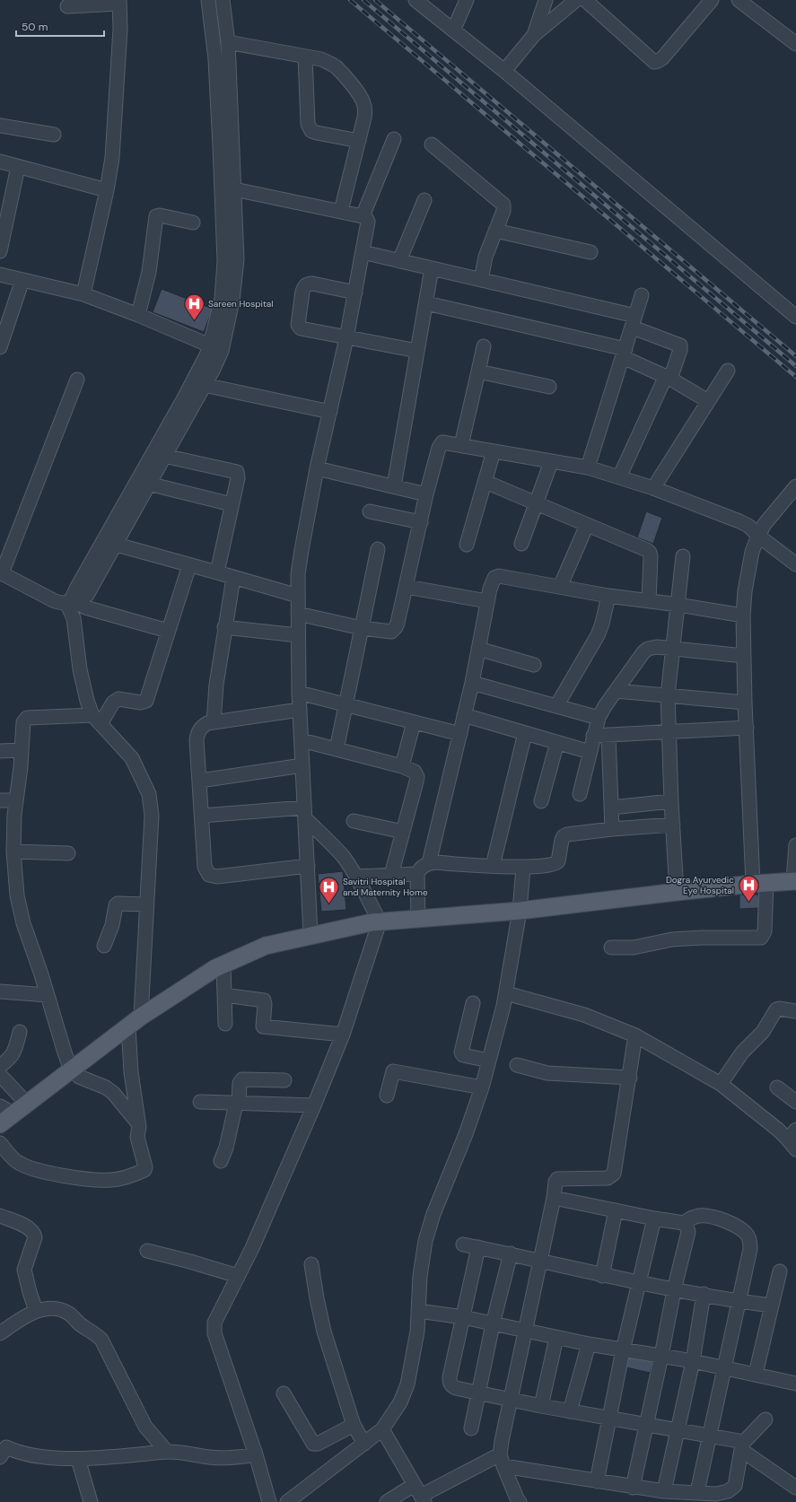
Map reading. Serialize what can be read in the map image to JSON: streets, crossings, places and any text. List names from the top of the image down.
{
  "places": {
    "hospital": ["Sareen Hospital", "Dogra Ayurvedic Eye Hospital", "Savitri Hospital and Maternity Home"]
  },
  "scale_bar": "50 m"
}
